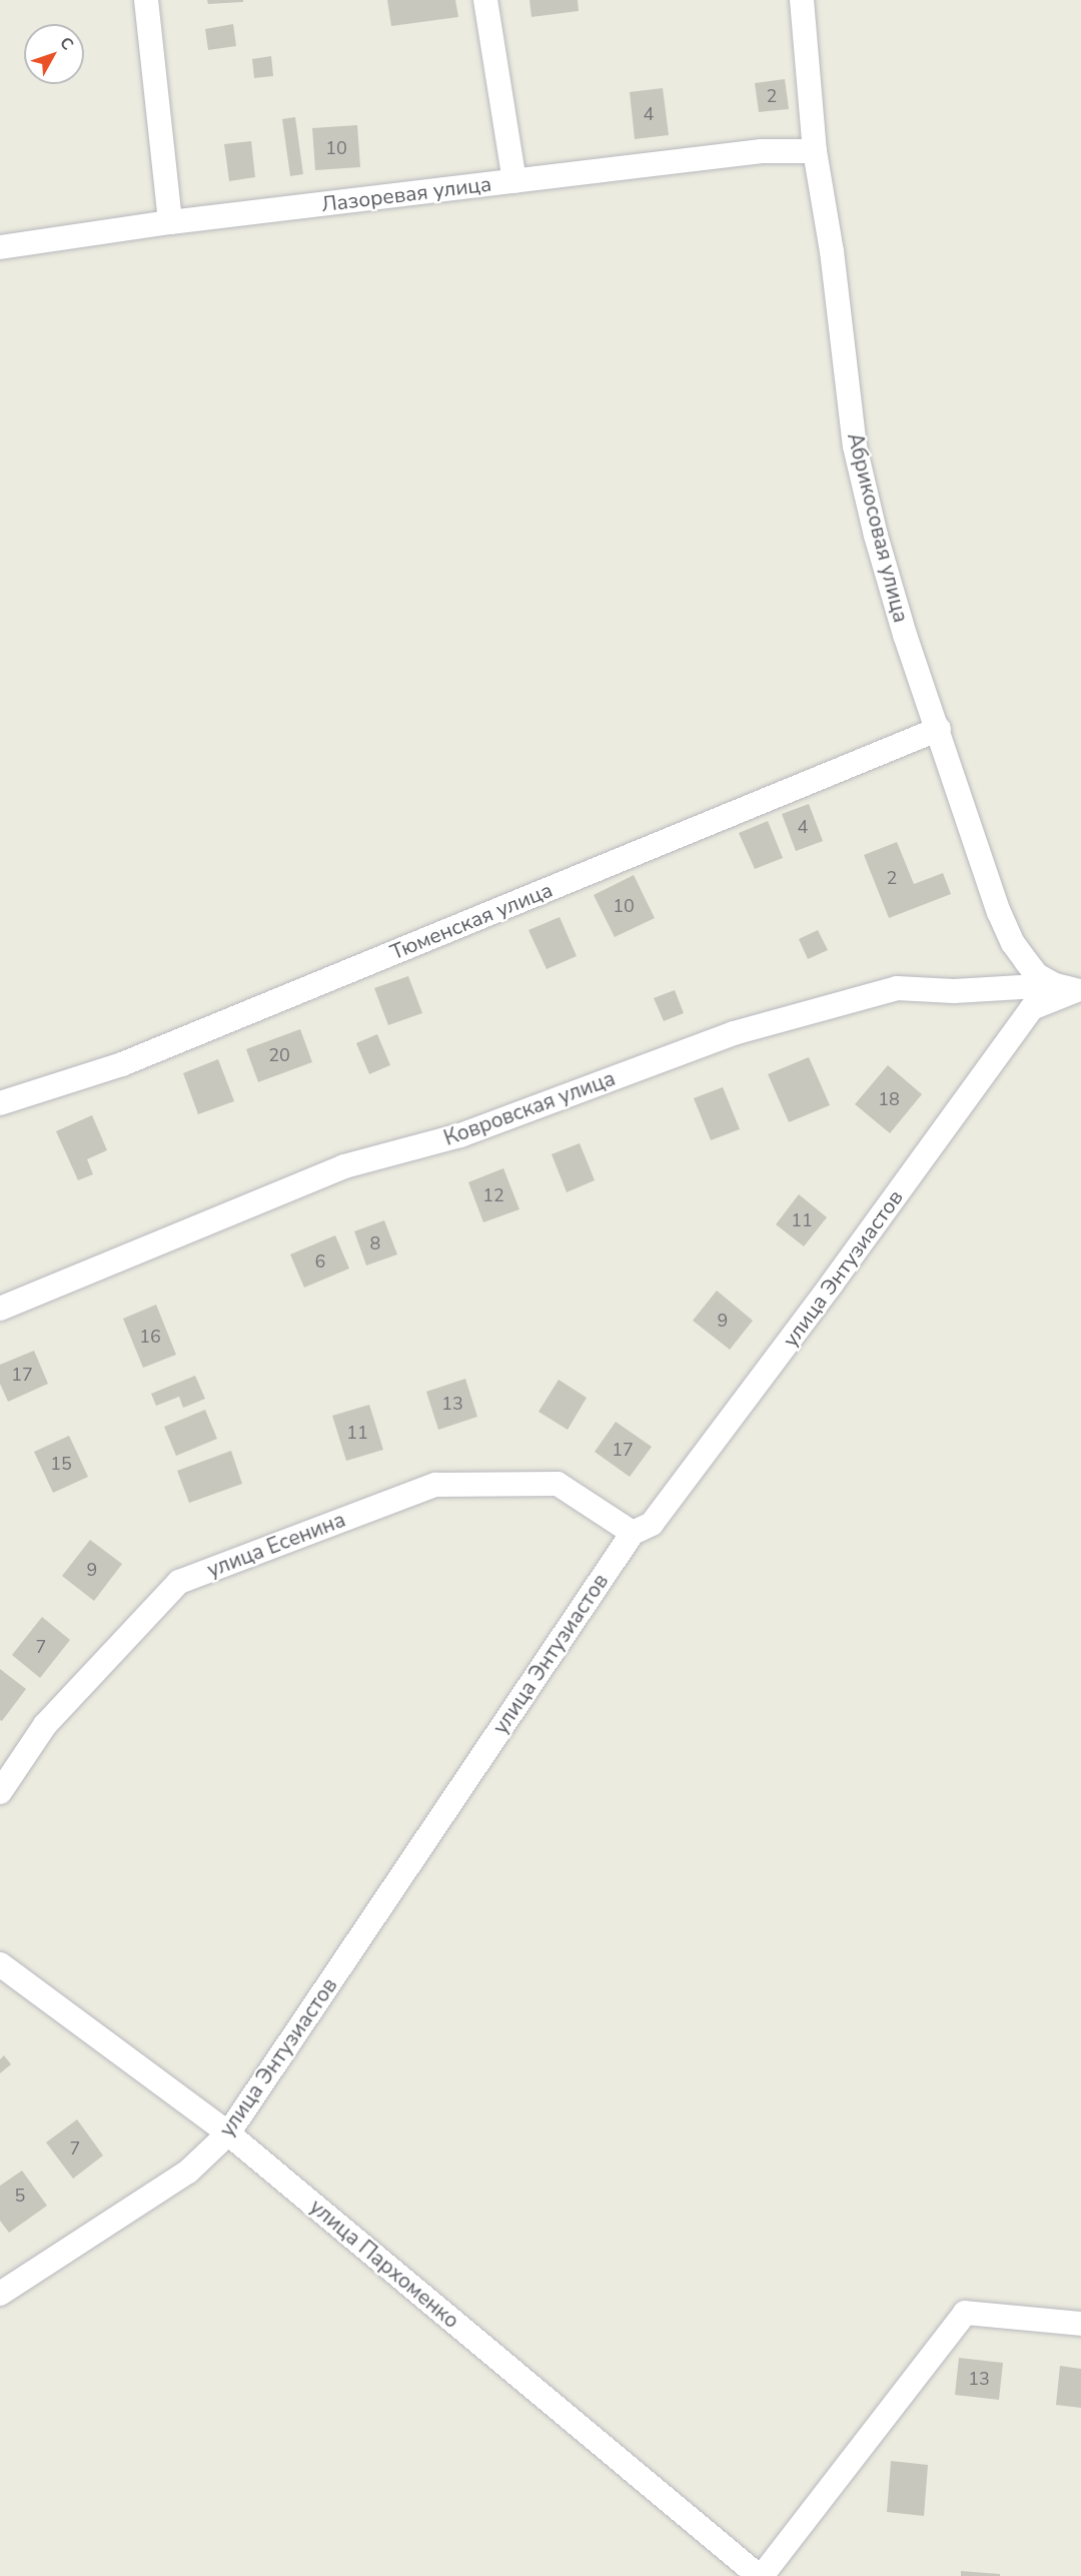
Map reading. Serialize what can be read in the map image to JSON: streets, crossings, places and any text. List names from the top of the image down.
{
  "streets": {
    "street": [
      "Лазоревая улица",
      "Абрикосовая улица",
      "Тюменская улица",
      "Ковровская улица",
      "улица Энтузиастов",
      "улица Есенина",
      "улица Пархоменко"
    ]
  },
  "crossings": [
    ["Лазоревая улица", "Абрикосовая улица"],
    ["Абрикосовая улица", "Тюменская улица"],
    ["Абрикосовая улица", "Ковровская улица"],
    ["Абрикосовая улица", "улица Энтузиастов"],
    ["Ковровская улица", "улица Энтузиастов"],
    ["улица Энтузиастов", "улица Есенина"],
    ["улица Энтузиастов", "улица Пархоменко"]
  ],
  "house_numbers": [
    "2",
    "4",
    "10",
    "4",
    "2",
    "10",
    "20",
    "18",
    "12",
    "11",
    "8",
    "6",
    "9",
    "16",
    "17",
    "13",
    "11",
    "17",
    "15",
    "9",
    "7",
    "7",
    "5",
    "13"
  ],
  "north": "top right"
}
